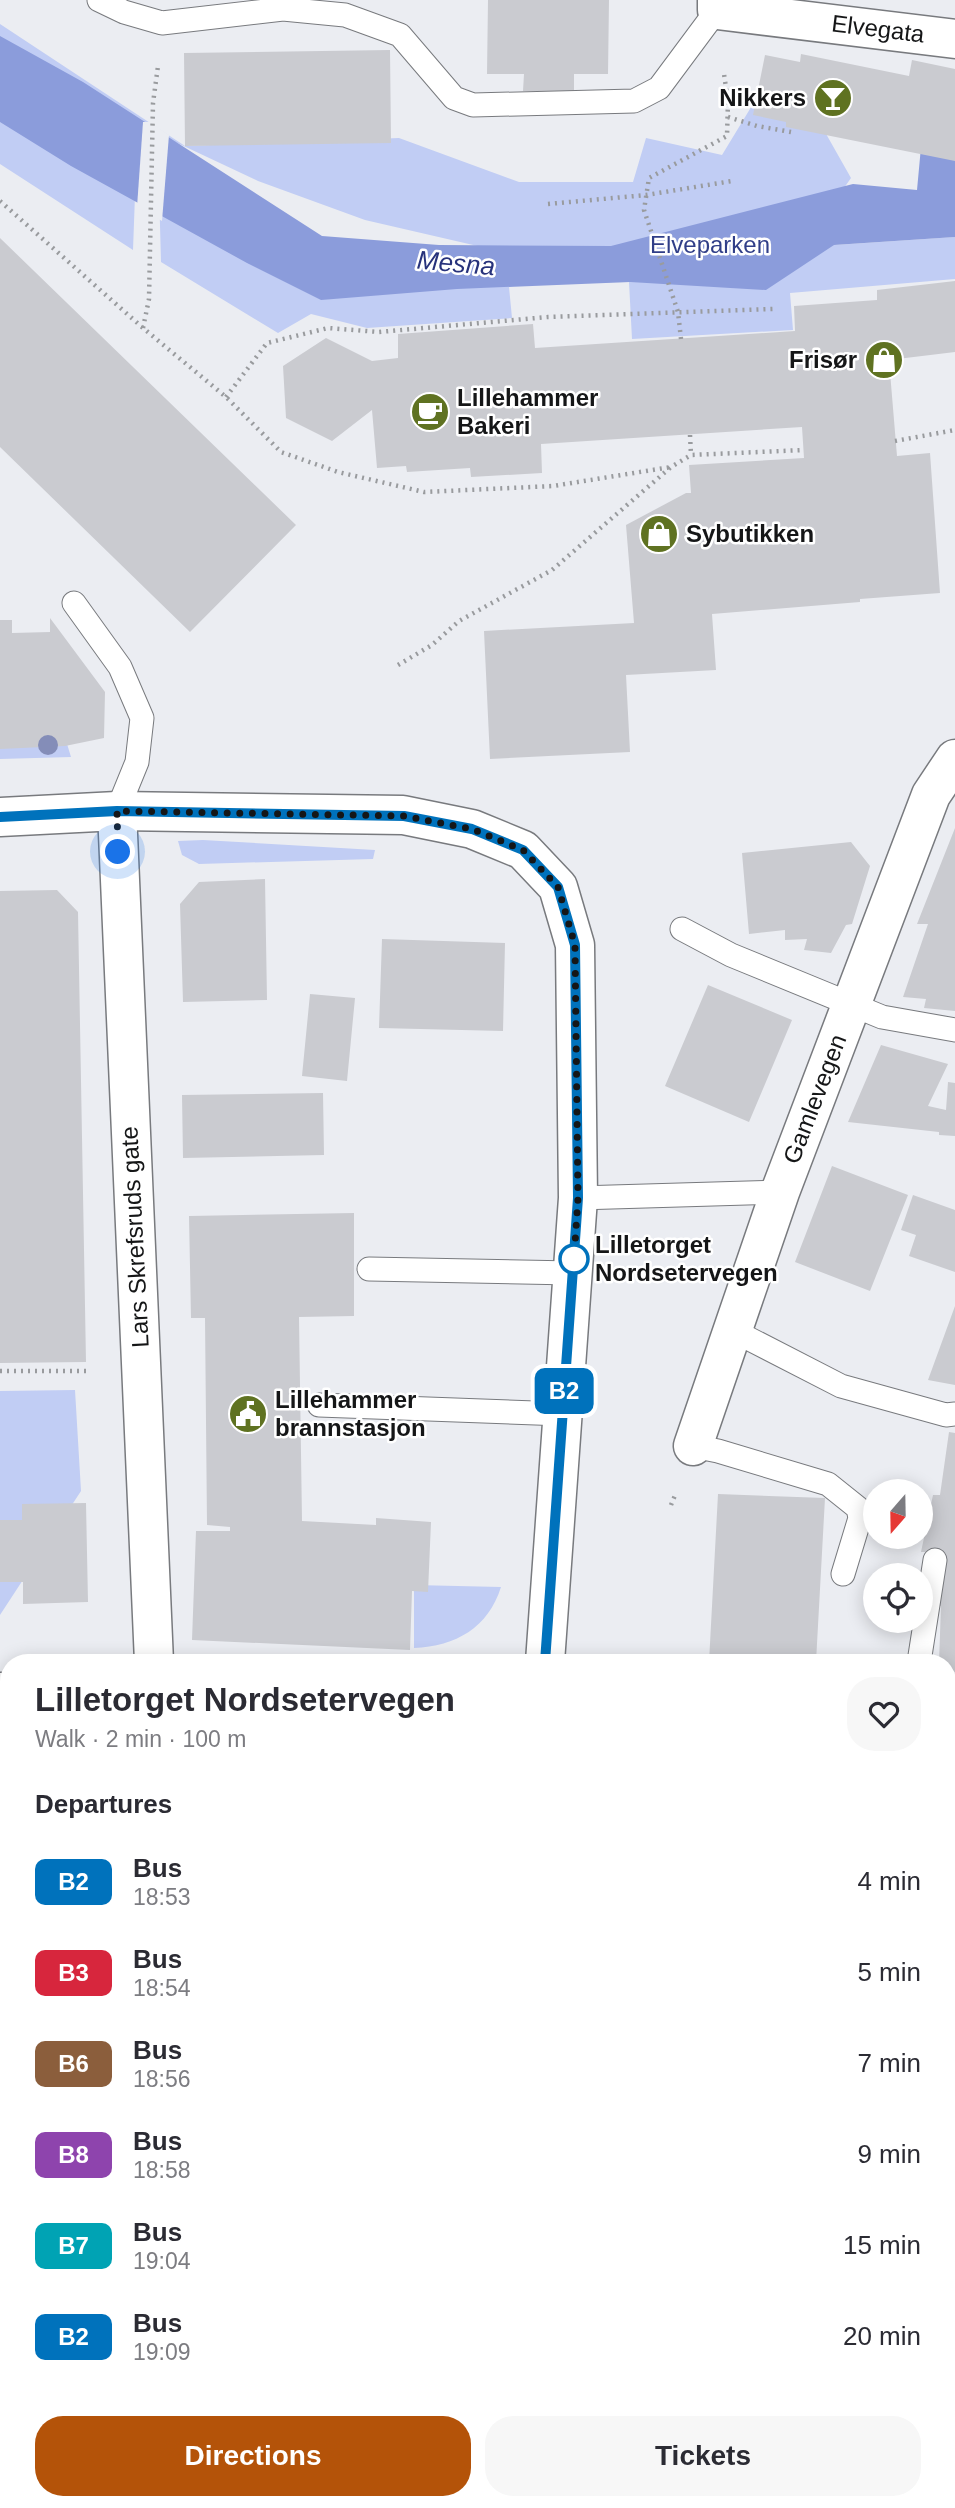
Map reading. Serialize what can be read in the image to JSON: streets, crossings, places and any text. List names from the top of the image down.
{
  "streets": {
    "street": ["Elvegata", "Gamlevegen", "Lars Skrefsruds gate"]
  },
  "water": ["Mesna"],
  "parks": ["Elveparken"],
  "places": {
    "bar": ["Nikkers"],
    "shop": ["Frisør", "Sybutikken"],
    "cafe": ["Lillehammer Bakeri"],
    "other": ["Lilletorget Nordsetervegen"],
    "public building": ["Lillehammer brannstasjon"]
  },
  "lines": ["bus line B2"],
  "north": "bottom",
  "page": {
    "on_map": "B2",
    "heading": [
      ["Lilletorget Nordsetervegen", "Walk · 2 min · 100 m"],
      "Departures"
    ],
    "list": [
      {
        "mark": "B2",
        "name": "Bus",
        "note": "18:53",
        "value": "4 min"
      },
      {
        "mark": "B3",
        "name": "Bus",
        "note": "18:54",
        "value": "5 min"
      },
      {
        "mark": "B6",
        "name": "Bus",
        "note": "18:56",
        "value": "7 min"
      },
      {
        "mark": "B8",
        "name": "Bus",
        "note": "18:58",
        "value": "9 min"
      },
      {
        "mark": "B7",
        "name": "Bus",
        "note": "19:04",
        "value": "15 min"
      },
      {
        "mark": "B2",
        "name": "Bus",
        "note": "19:09",
        "value": "20 min"
      }
    ],
    "buttons": ["Directions", "Tickets"]
  }
}
